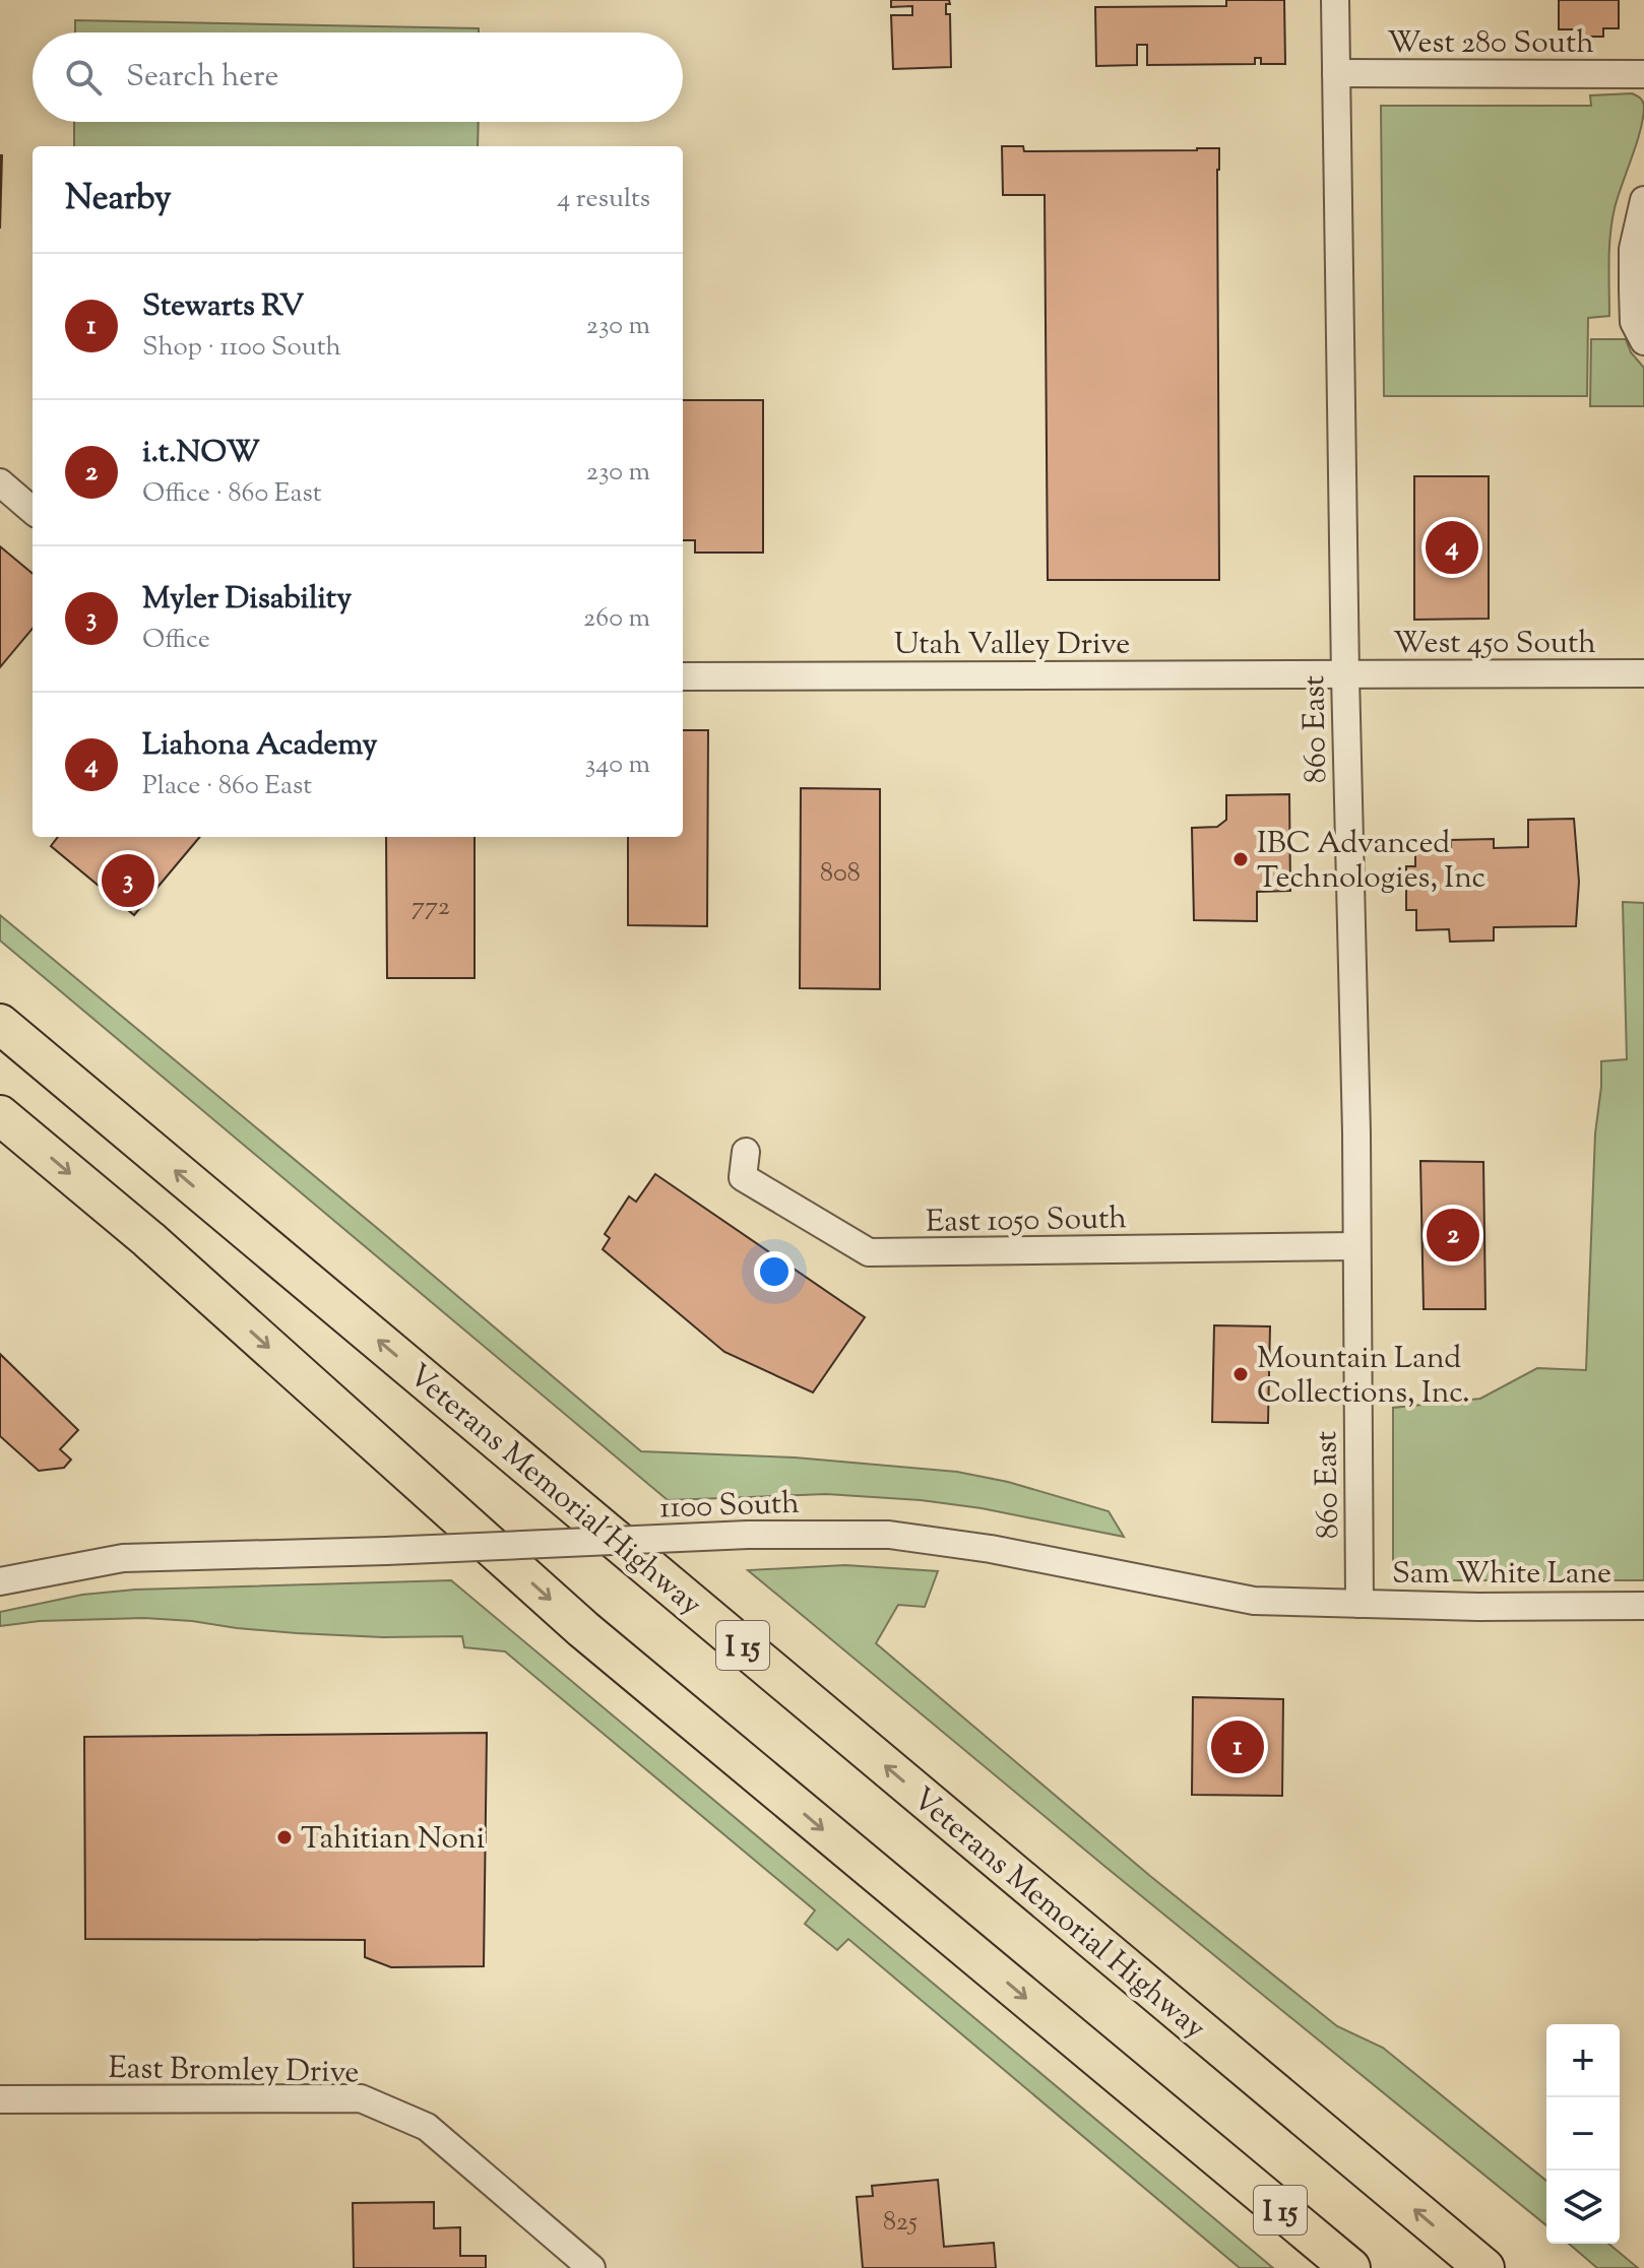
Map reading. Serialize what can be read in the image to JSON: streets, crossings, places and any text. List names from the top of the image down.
{
  "streets": {
    "highway": ["Veterans Memorial Highway", "I 15"],
    "street": [
      "West 280 South",
      "West 450 South",
      "Utah Valley Drive",
      "860 East",
      "East 1050 South",
      "1100 South",
      "Sam White Lane",
      "East Bromley Drive"
    ]
  },
  "crossings": [
    ["West 280 South", "860 East"],
    ["West 450 South", "Utah Valley Drive"],
    ["West 450 South", "860 East"],
    ["Utah Valley Drive", "860 East"],
    ["860 East", "East 1050 South"],
    ["860 East", "1100 South"],
    ["860 East", "Sam White Lane"],
    ["1100 South", "Sam White Lane"]
  ],
  "places": ["IBC Advanced Technologies, Inc", "Mountain Land Collections, Inc.", "Tahitian Noni"],
  "house_numbers": ["808", "772", "825"],
  "page": {
    "search": "Search here",
    "heading": ["Nearby", "4 results"],
    "list": [
      {
        "mark": "1",
        "name": "Stewarts RV",
        "note": "Shop · 1100 South",
        "value": "230 m"
      },
      {
        "mark": "2",
        "name": "i.t.NOW",
        "note": "Office · 860 East",
        "value": "230 m"
      },
      {
        "mark": "3",
        "name": "Myler Disability",
        "note": "Office",
        "value": "260 m"
      },
      {
        "mark": "4",
        "name": "Liahona Academy",
        "note": "Place · 860 East",
        "value": "340 m"
      }
    ],
    "pins": [
      "4",
      "3",
      "2",
      "1"
    ],
    "map_buttons": ["+", "−"]
  }
}
